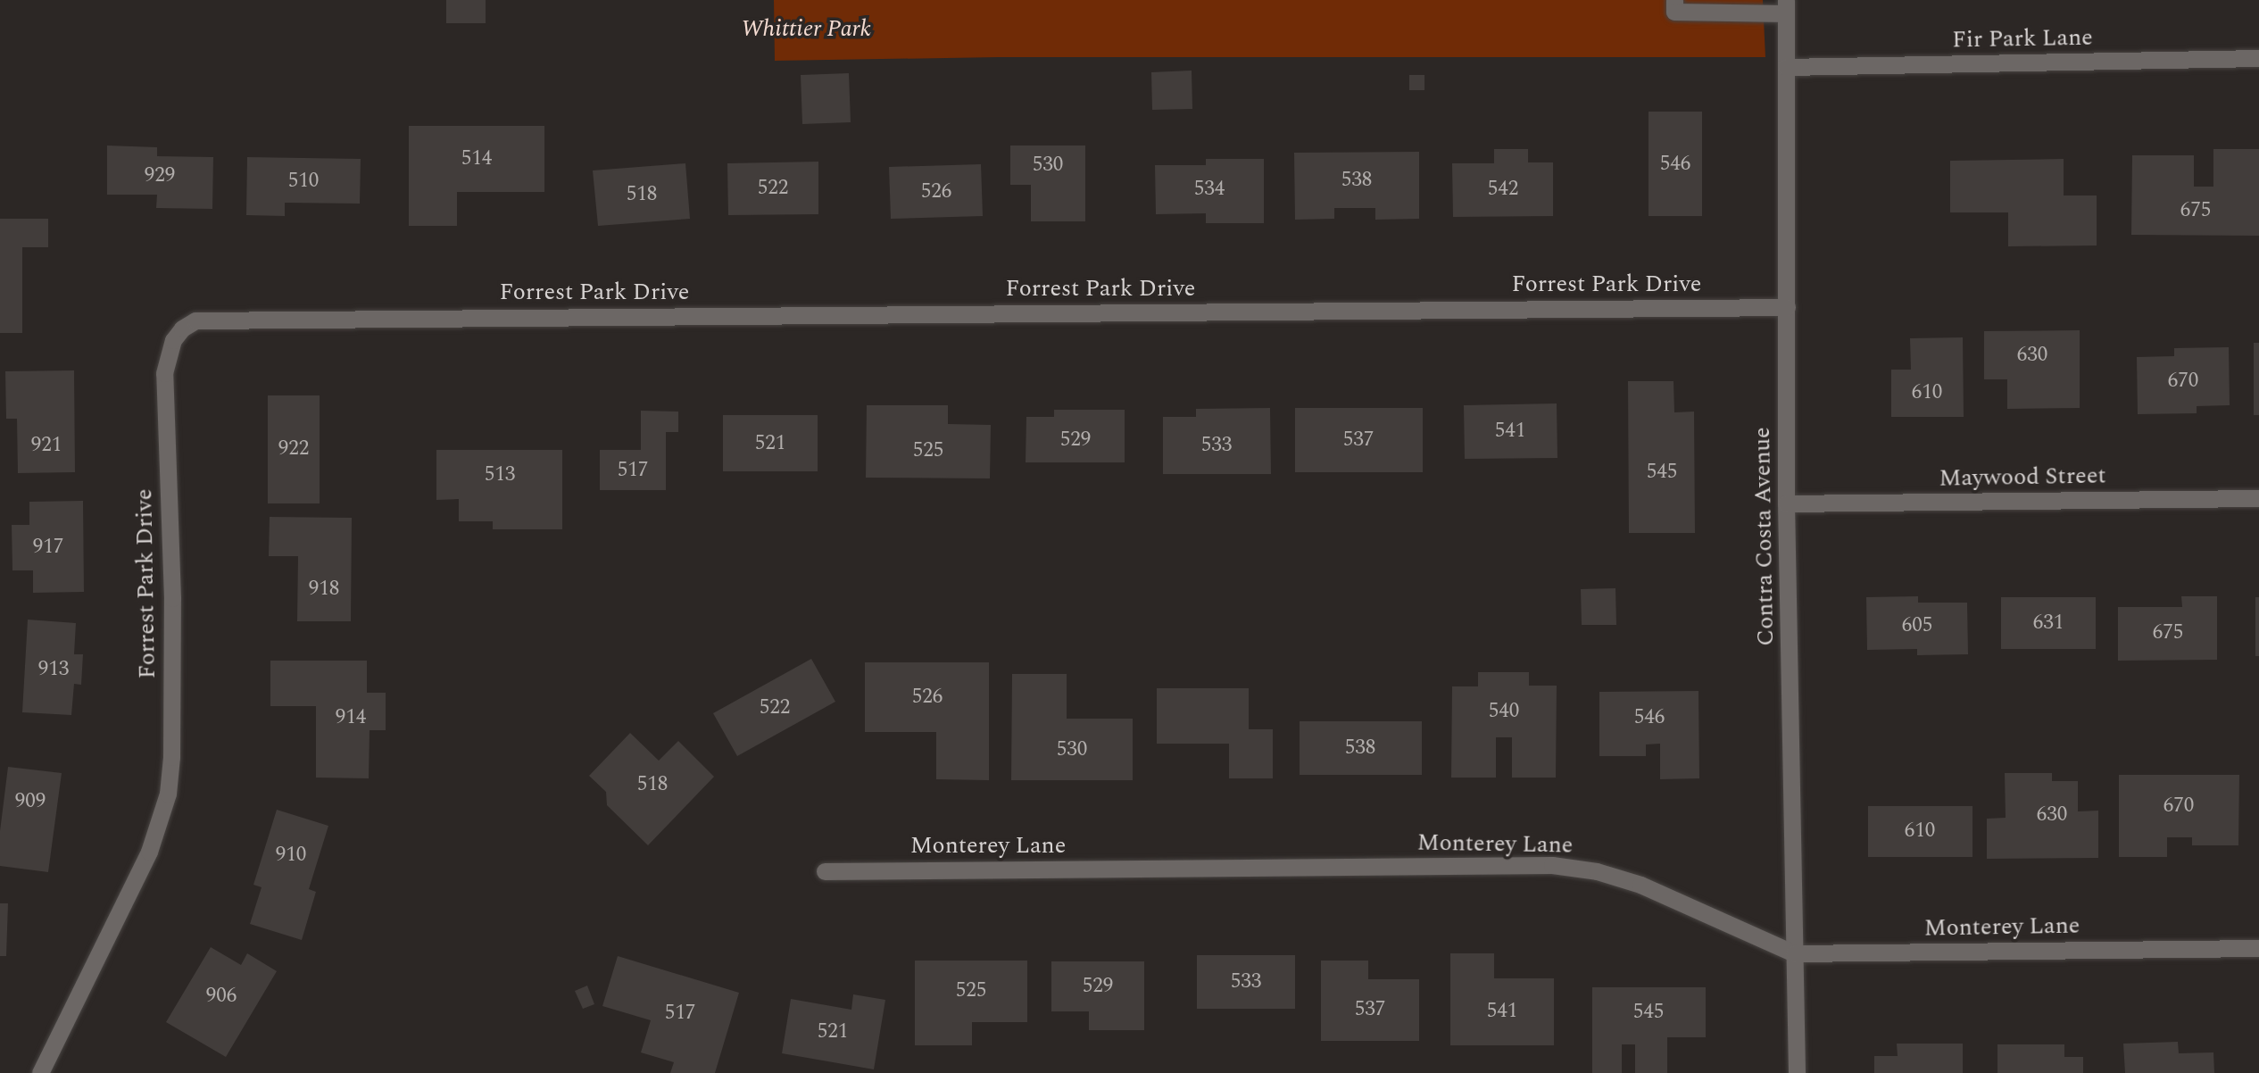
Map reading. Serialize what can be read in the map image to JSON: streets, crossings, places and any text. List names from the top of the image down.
{
  "streets": {
    "street": [
      "Fir Park Lane",
      "Forrest Park Drive",
      "Maywood Street",
      "Contra Costa Avenue",
      "Monterey Lane"
    ]
  },
  "crossings": [
    ["Fir Park Lane", "Contra Costa Avenue"],
    ["Forrest Park Drive", "Contra Costa Avenue"],
    ["Maywood Street", "Contra Costa Avenue"],
    ["Contra Costa Avenue", "Monterey Lane"]
  ],
  "parks": ["Whittier Park"],
  "house_numbers": [
    "514",
    "546",
    "530",
    "929",
    "538",
    "510",
    "522",
    "534",
    "542",
    "526",
    "518",
    "675",
    "630",
    "670",
    "610",
    "541",
    "529",
    "537",
    "521",
    "921",
    "533",
    "922",
    "525",
    "517",
    "545",
    "513",
    "917",
    "918",
    "631",
    "605",
    "675",
    "913",
    "526",
    "522",
    "540",
    "914",
    "546",
    "538",
    "530",
    "518",
    "909",
    "670",
    "630",
    "610",
    "910",
    "533",
    "529",
    "525",
    "906",
    "537",
    "541",
    "545",
    "517",
    "521"
  ]
}
